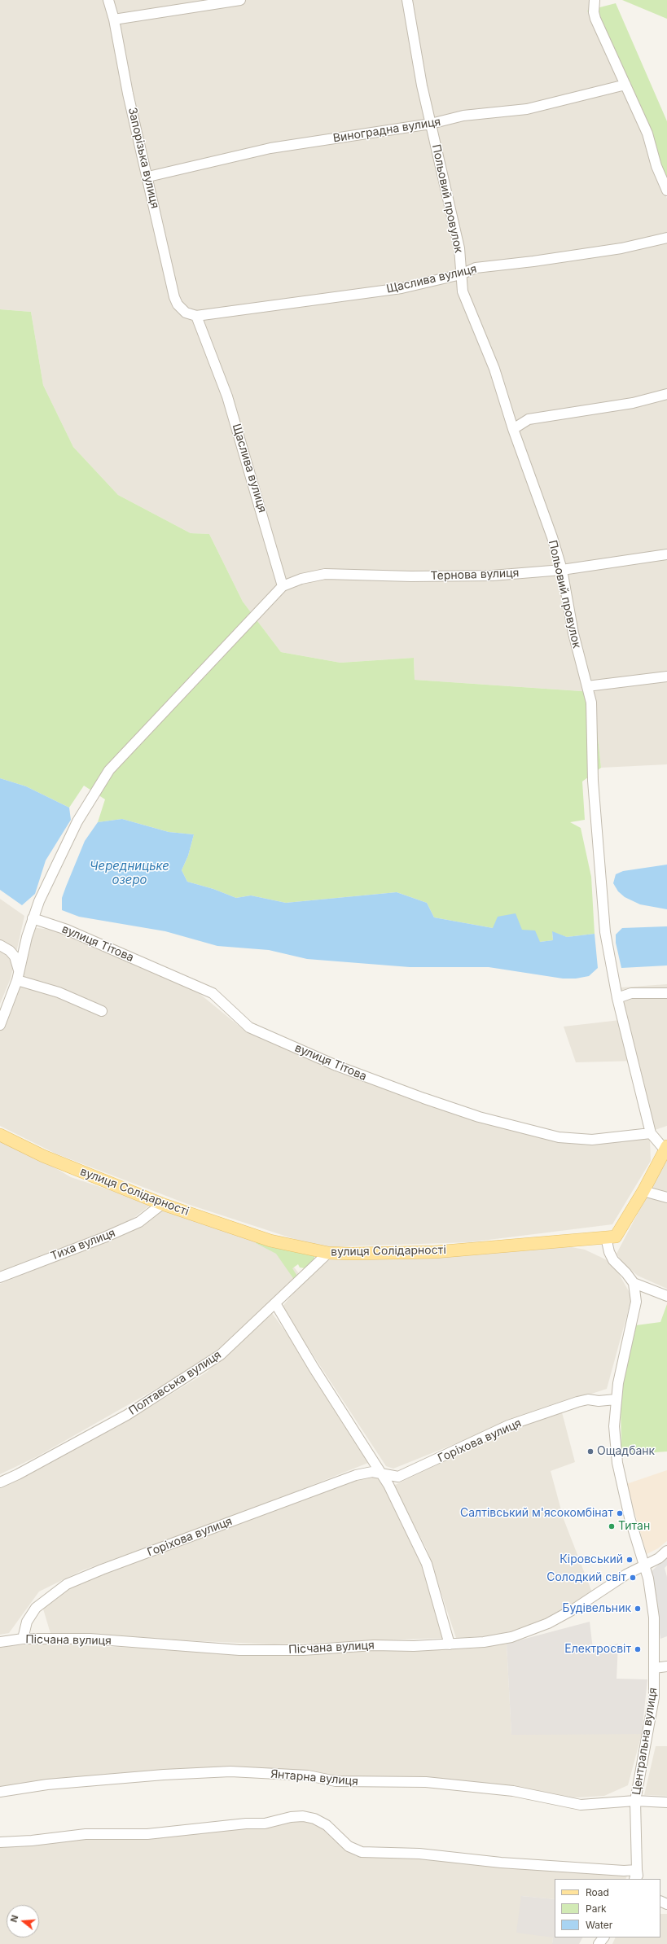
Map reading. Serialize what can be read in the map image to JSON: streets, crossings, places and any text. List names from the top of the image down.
{
  "streets": {
    "main road": ["вулиця Солідарності"],
    "street": [
      "Виноградна вулиця",
      "Запорізька вулиця",
      "Польовий провулок",
      "Щаслива вулиця",
      "Тернова вулиця",
      "вулиця Тітова",
      "Тиха вулиця",
      "Полтавська вулиця",
      "Горіхова вулиця",
      "Пісчана вулиця",
      "Центральна вулиця",
      "Янтарна вулиця"
    ]
  },
  "crossings": [
    ["Виноградна вулиця", "Запорізька вулиця"],
    ["Виноградна вулиця", "Польовий провулок"],
    ["Запорізька вулиця", "Щаслива вулиця"],
    ["Польовий провулок", "Щаслива вулиця"],
    ["Польовий провулок", "Тернова вулиця"],
    ["Польовий провулок", "вулиця Тітова"],
    ["Щаслива вулиця", "Тернова вулиця"],
    ["вулиця Солідарності", "Тиха вулиця"],
    ["вулиця Солідарності", "Полтавська вулиця"],
    ["вулиця Солідарності", "Центральна вулиця"],
    ["Горіхова вулиця", "Пісчана вулиця"],
    ["Горіхова вулиця", "Центральна вулиця"],
    ["Пісчана вулиця", "Центральна вулиця"],
    ["Центральна вулиця", "Янтарна вулиця"]
  ],
  "water": ["Чередницьке озеро"],
  "places": [
    "Ощадбанк",
    "Салтівський м'ясокомбінат",
    "Титан",
    "Кіровський",
    "Солодкий світ",
    "Будівельник",
    "Електросвіт"
  ],
  "legend": ["Road", "Park", "Water"],
  "north": "left"
}
